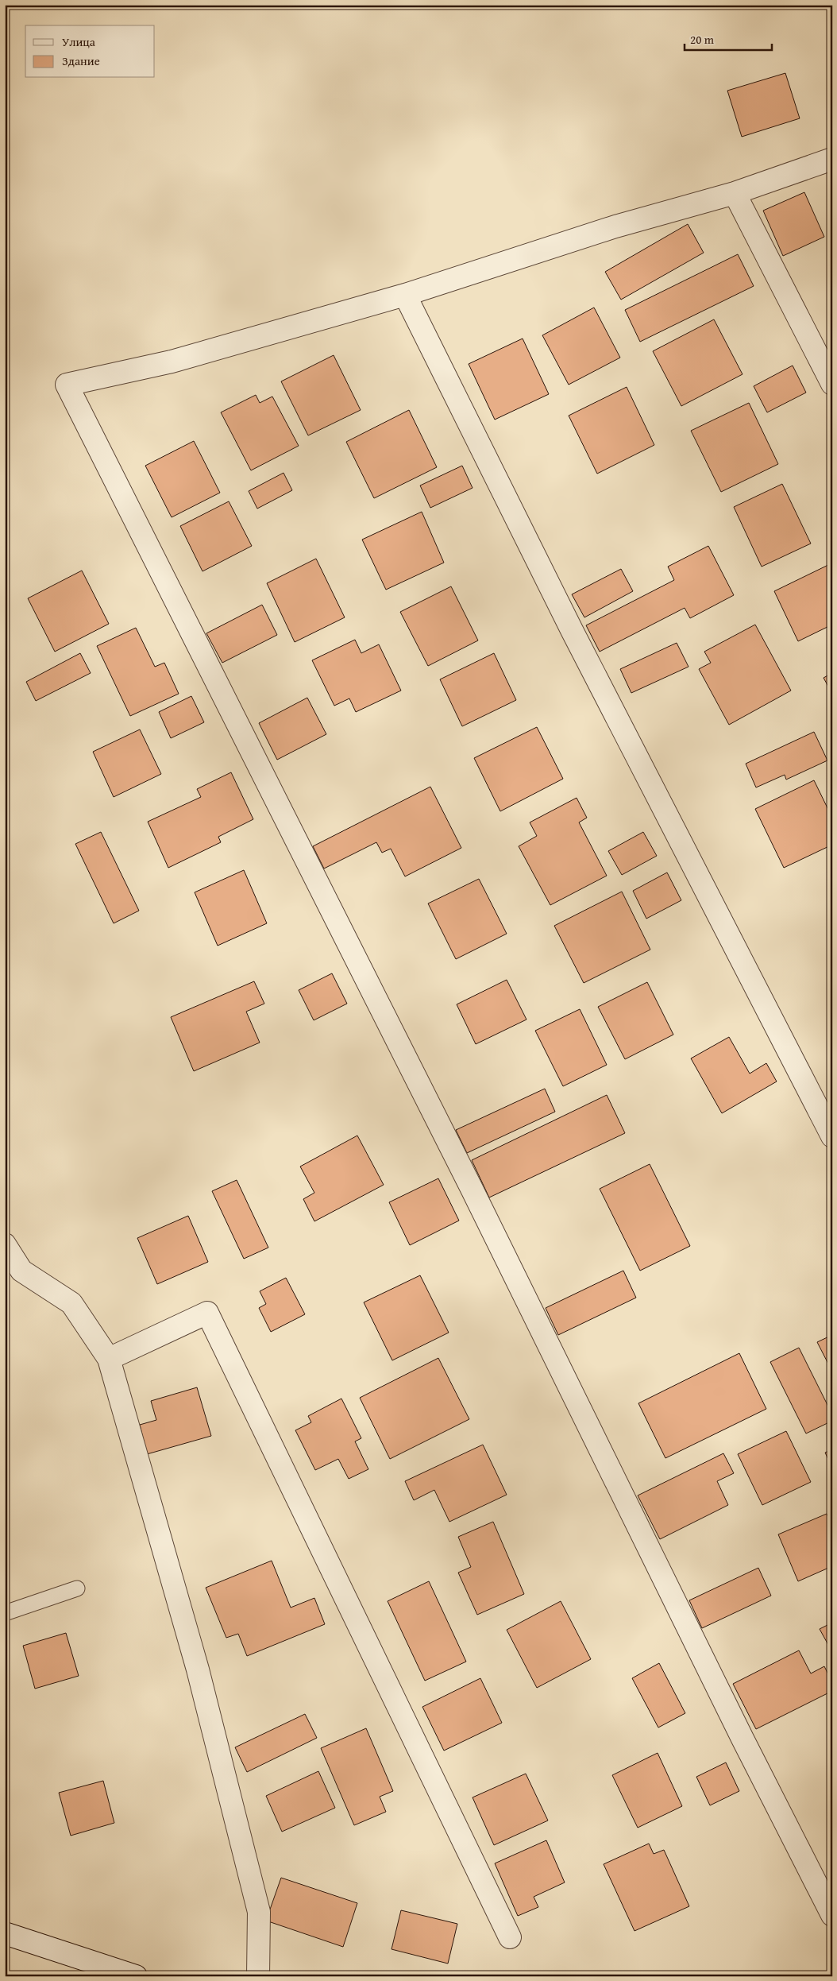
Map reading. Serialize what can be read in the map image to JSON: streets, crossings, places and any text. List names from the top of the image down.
{
  "legend": ["Улица", "Здание"],
  "scale_bar": "20 m"
}
